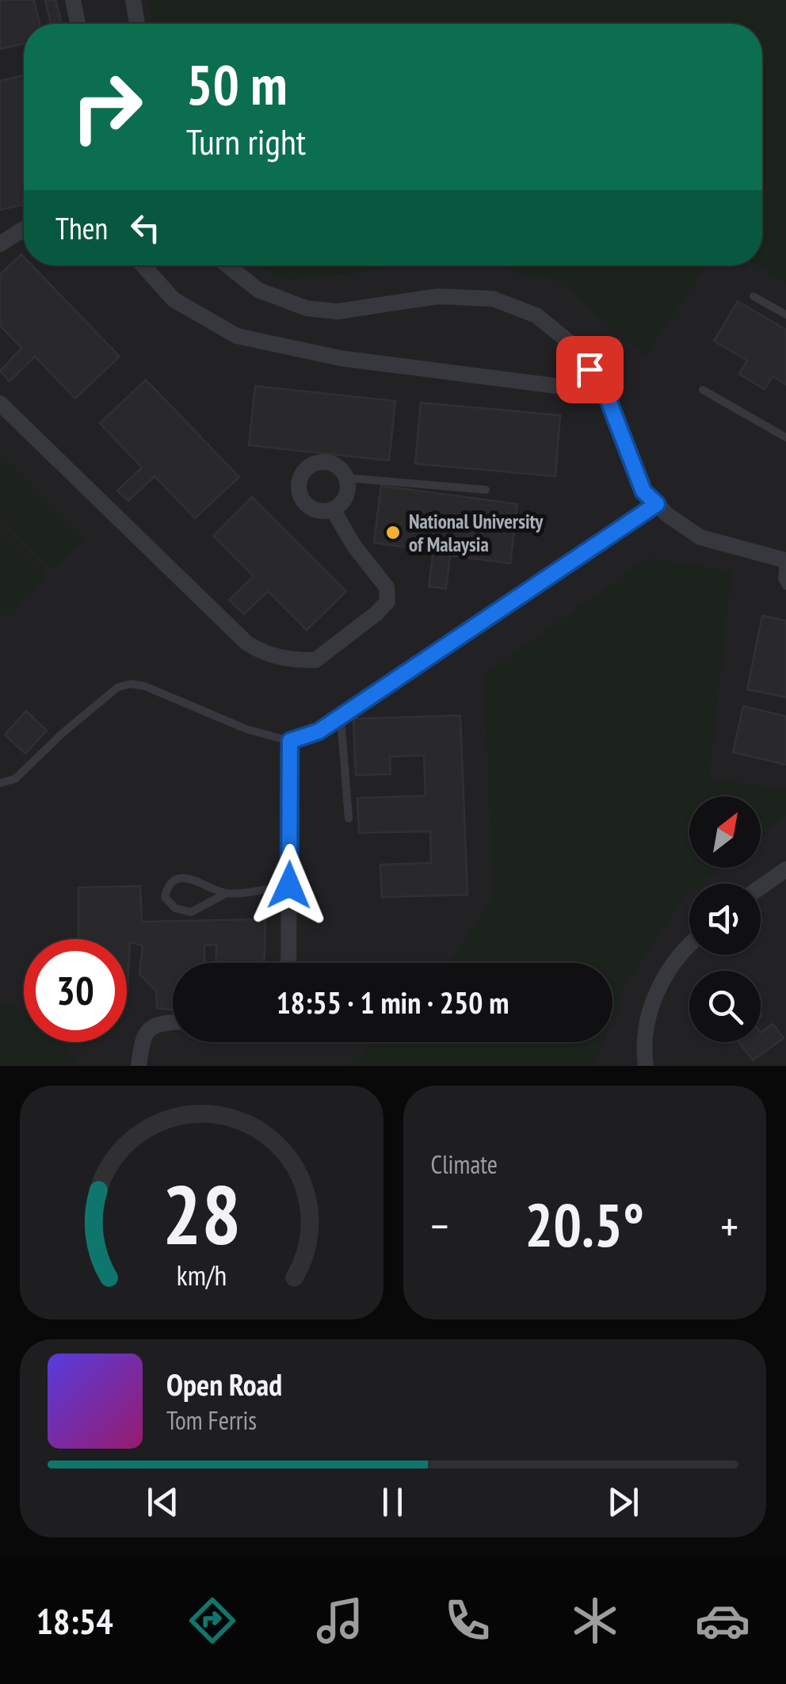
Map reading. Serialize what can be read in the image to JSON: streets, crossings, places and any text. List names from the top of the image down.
{
  "places": ["National University of Malaysia"],
  "north": "top right",
  "page": {
    "turn": ["50 m", "Turn right"],
    "then": "Then",
    "limit": "30",
    "trip": "18:55 · 1 min · 250 m",
    "tile": "Climate",
    "heat": ["−", "20.5°", "+"],
    "song": ["Open Road", "Tom Ferris"],
    "tabs": "18:54",
    "gauge": ["28", "km/h"]
  }
}
